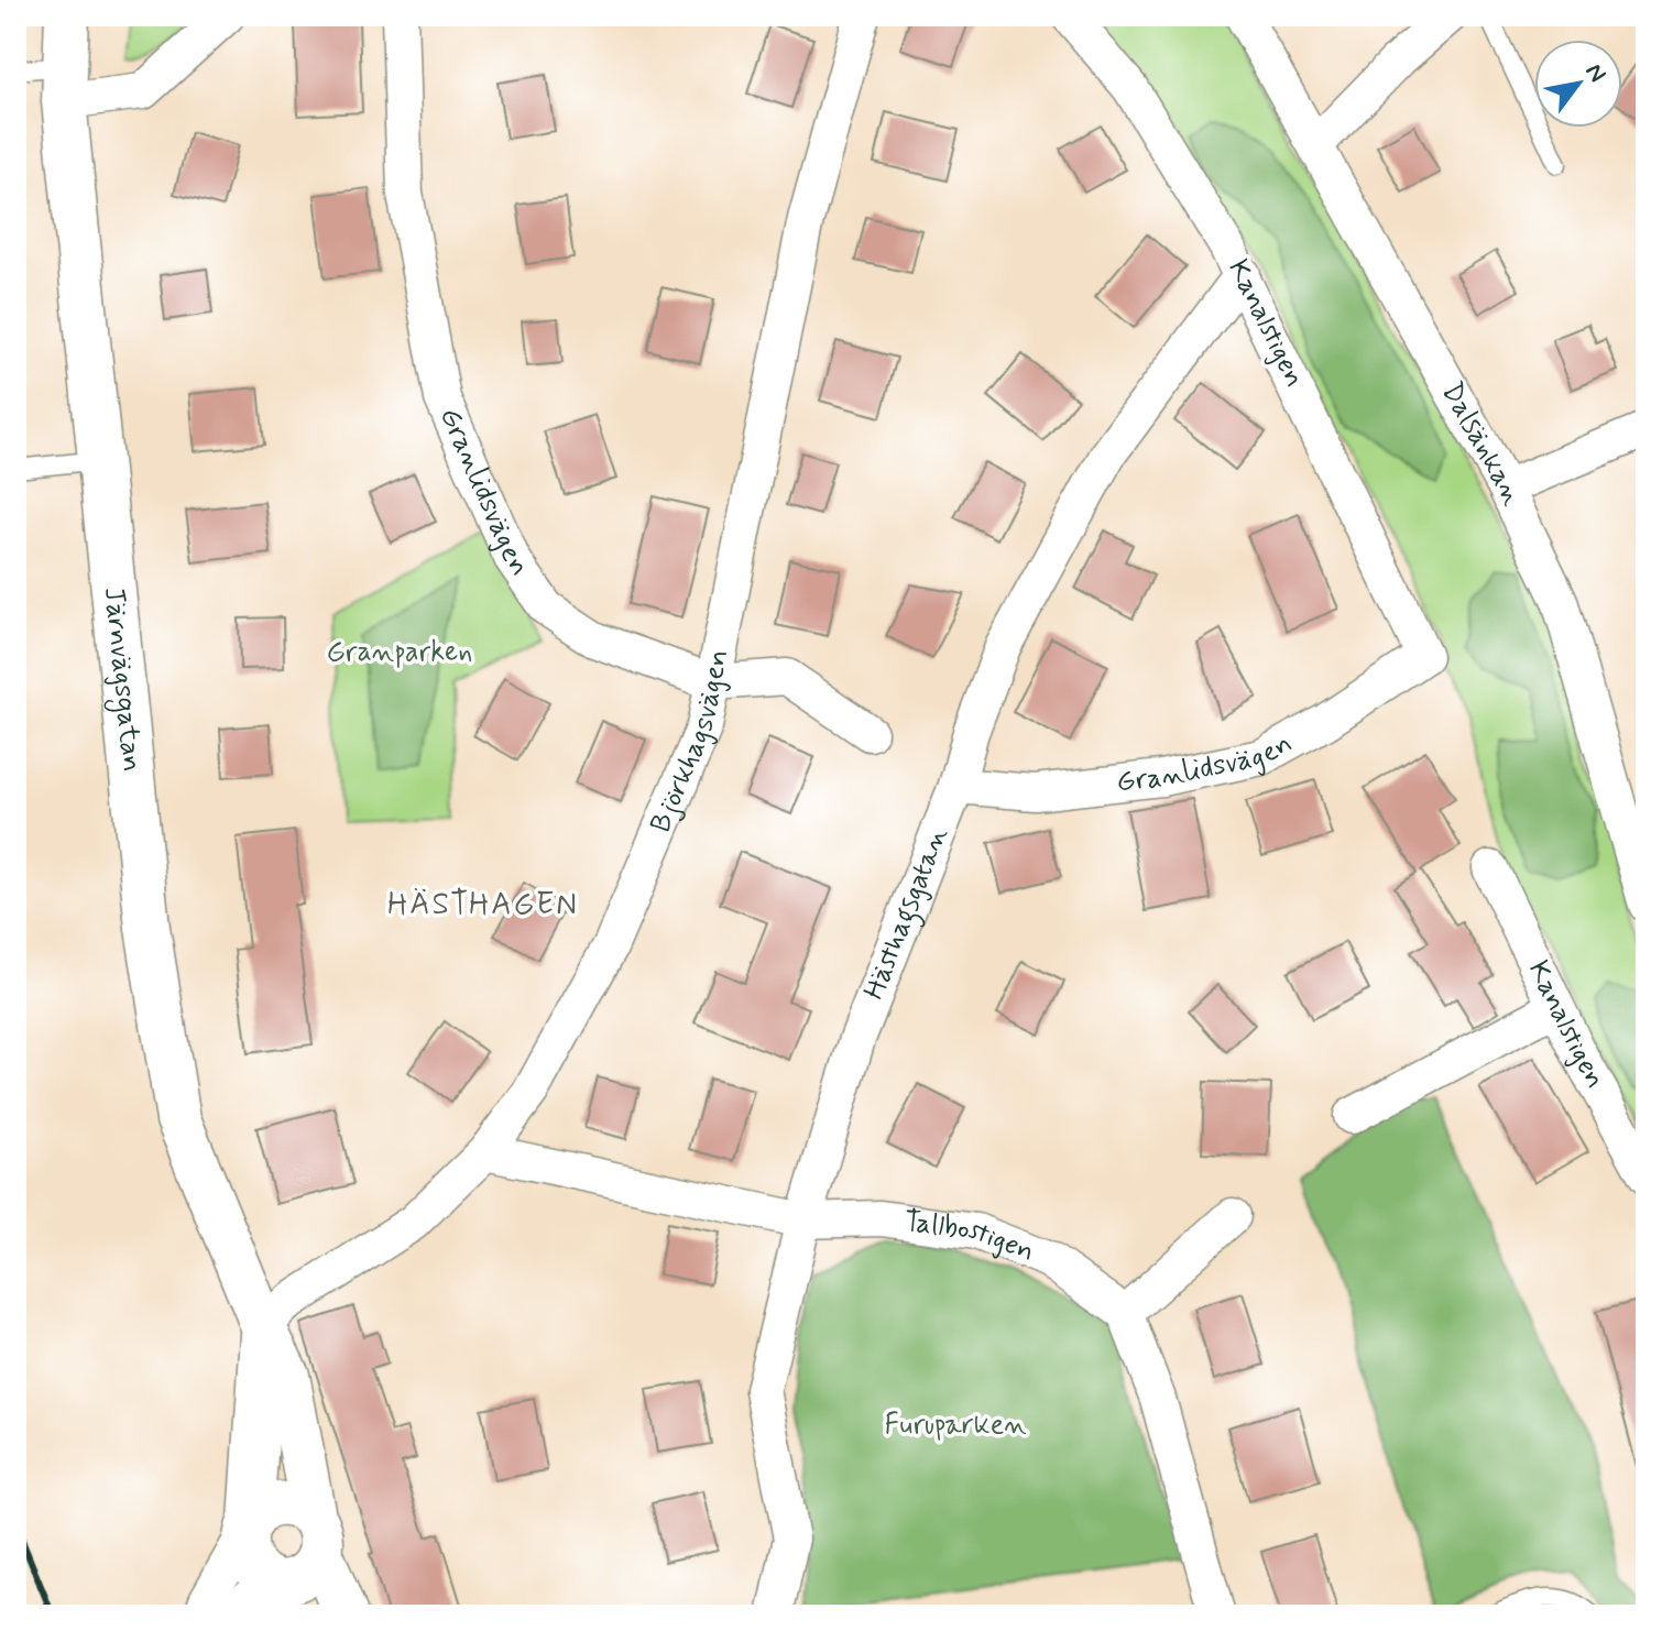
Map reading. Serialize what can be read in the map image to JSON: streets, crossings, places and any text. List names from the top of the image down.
{
  "streets": {
    "street": [
      "Kanalstigen",
      "Dalsänkan",
      "Granlidsvägen",
      "Järnvägsgatan",
      "Björkhagsvägen",
      "Hästhagsgatan",
      "Tallbostigen"
    ]
  },
  "crossings": [
    ["Kanalstigen", "Granlidsvägen"],
    ["Kanalstigen", "Hästhagsgatan"],
    ["Granlidsvägen", "Björkhagsvägen"],
    ["Granlidsvägen", "Hästhagsgatan"],
    ["Järnvägsgatan", "Björkhagsvägen"],
    ["Björkhagsvägen", "Tallbostigen"],
    ["Hästhagsgatan", "Tallbostigen"]
  ],
  "districts": ["HÄSTHAGEN"],
  "parks": ["Granparken", "Furuparken"],
  "north": "top right"
}
